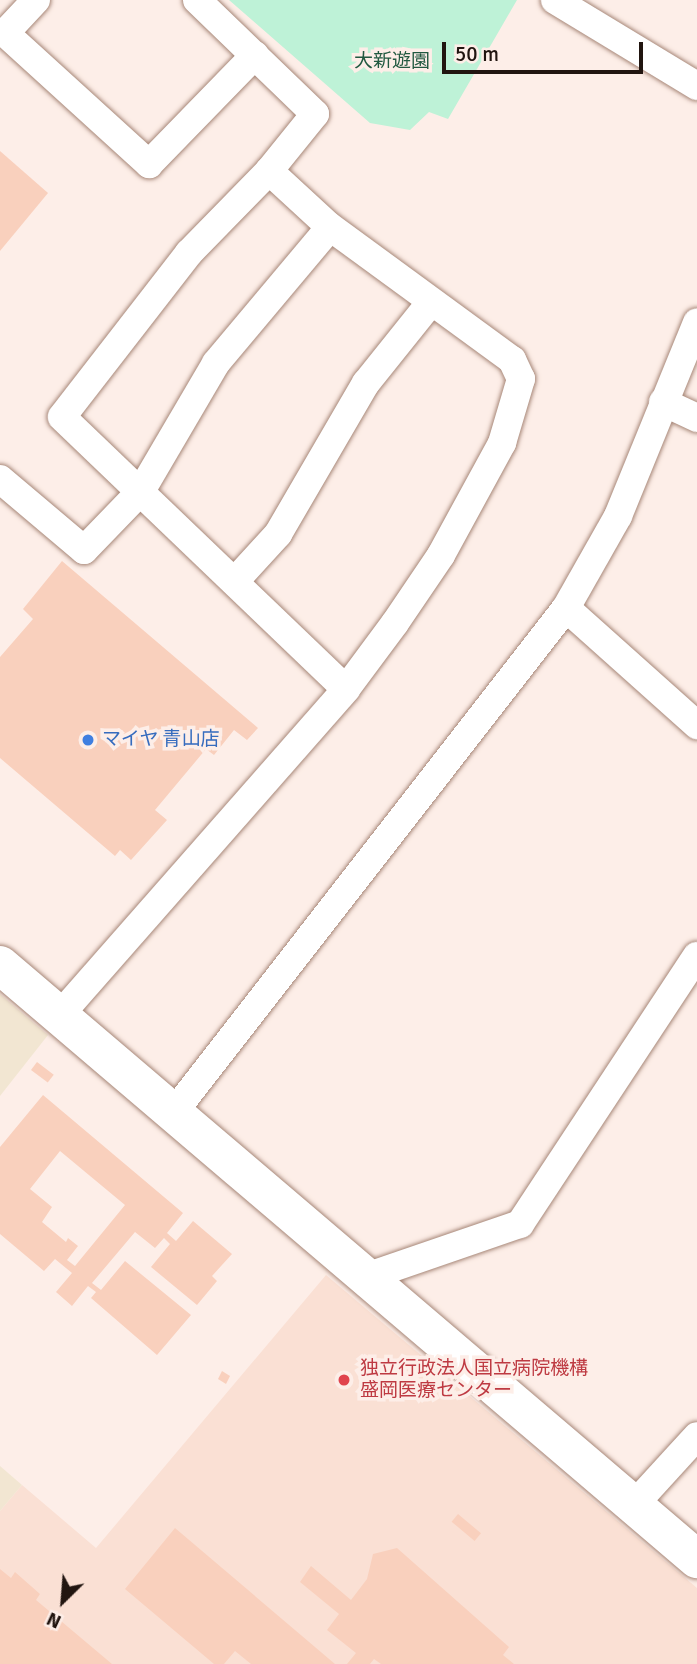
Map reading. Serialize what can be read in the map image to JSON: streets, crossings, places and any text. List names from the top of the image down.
{
  "parks": ["大新遊園"],
  "places": ["マイヤ 青山店", "独立行政法人国立病院機構 盛岡医療センター"],
  "scale_bar": "50 m",
  "north": "bottom left"
}
